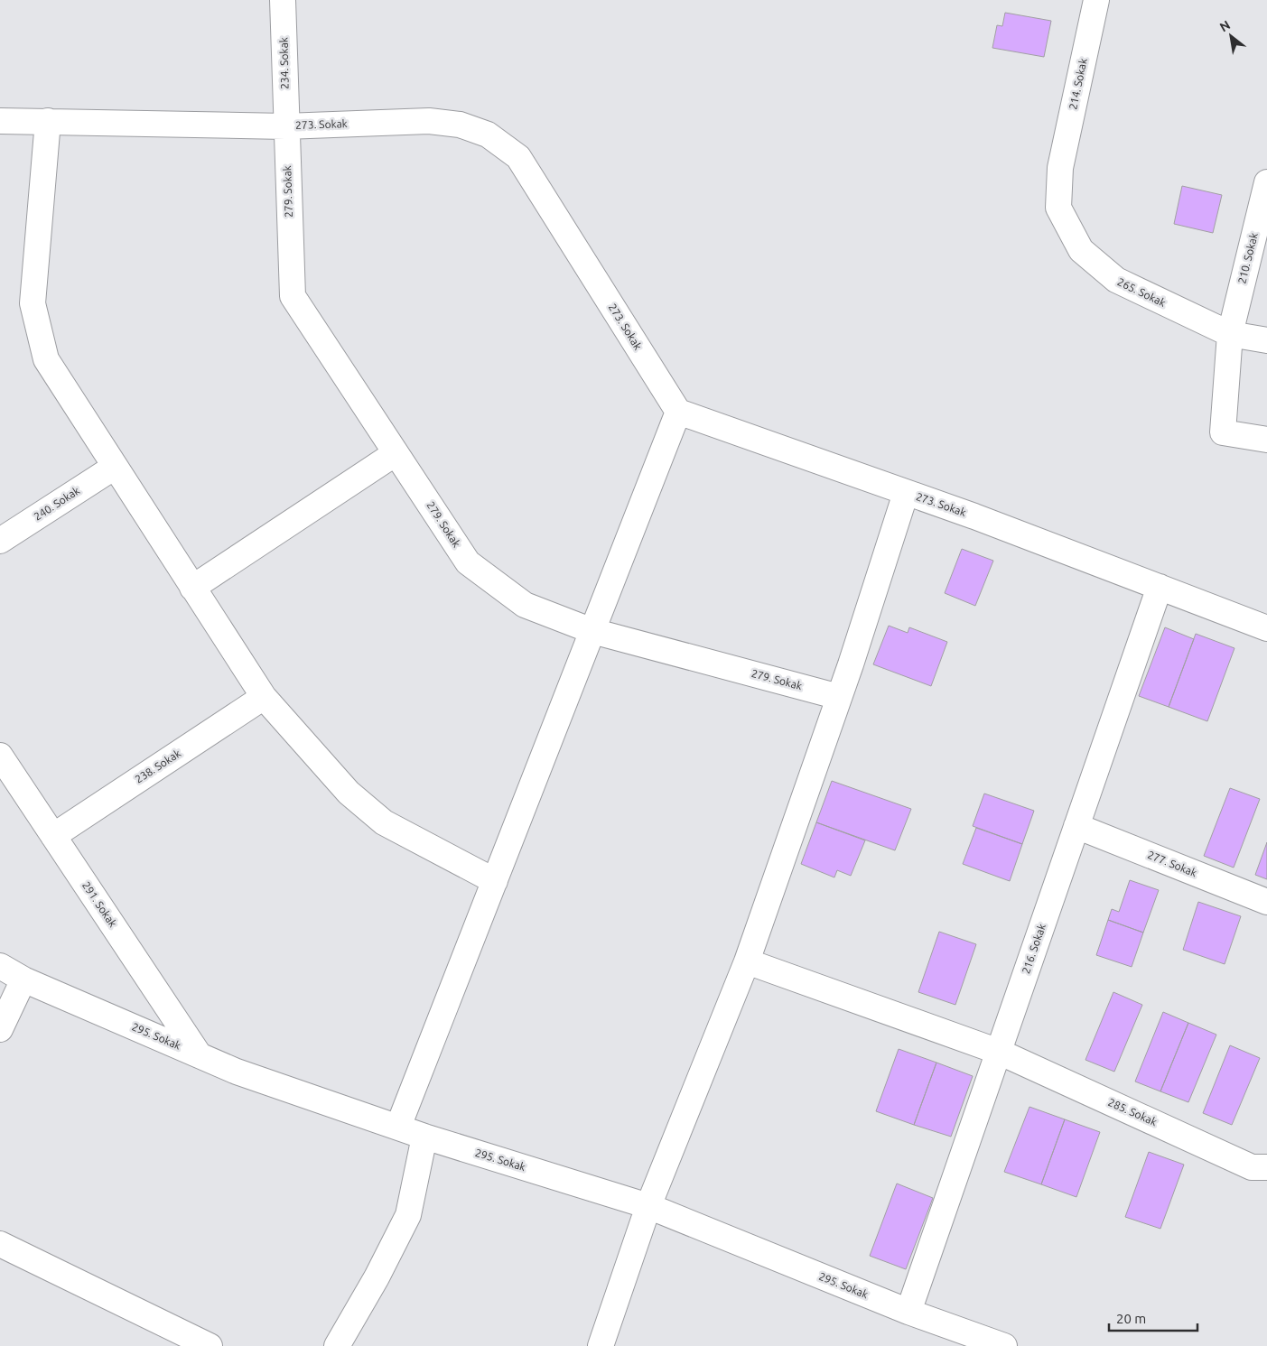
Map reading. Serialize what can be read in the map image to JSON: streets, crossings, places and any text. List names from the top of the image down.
{
  "streets": {
    "street": [
      "234. Sokak",
      "214. Sokak",
      "273. Sokak",
      "279. Sokak",
      "210. Sokak",
      "265. Sokak",
      "240. Sokak",
      "238. Sokak",
      "277. Sokak",
      "291. Sokak",
      "216. Sokak",
      "295. Sokak",
      "285. Sokak"
    ]
  },
  "crossings": [
    ["234. Sokak", "273. Sokak"],
    ["234. Sokak", "279. Sokak"],
    ["214. Sokak", "265. Sokak"],
    ["273. Sokak", "279. Sokak"],
    ["273. Sokak", "216. Sokak"],
    ["210. Sokak", "265. Sokak"],
    ["238. Sokak", "291. Sokak"],
    ["277. Sokak", "216. Sokak"],
    ["291. Sokak", "295. Sokak"],
    ["216. Sokak", "295. Sokak"],
    ["216. Sokak", "285. Sokak"]
  ],
  "scale_bar": "20 m",
  "north": "top left"
}
